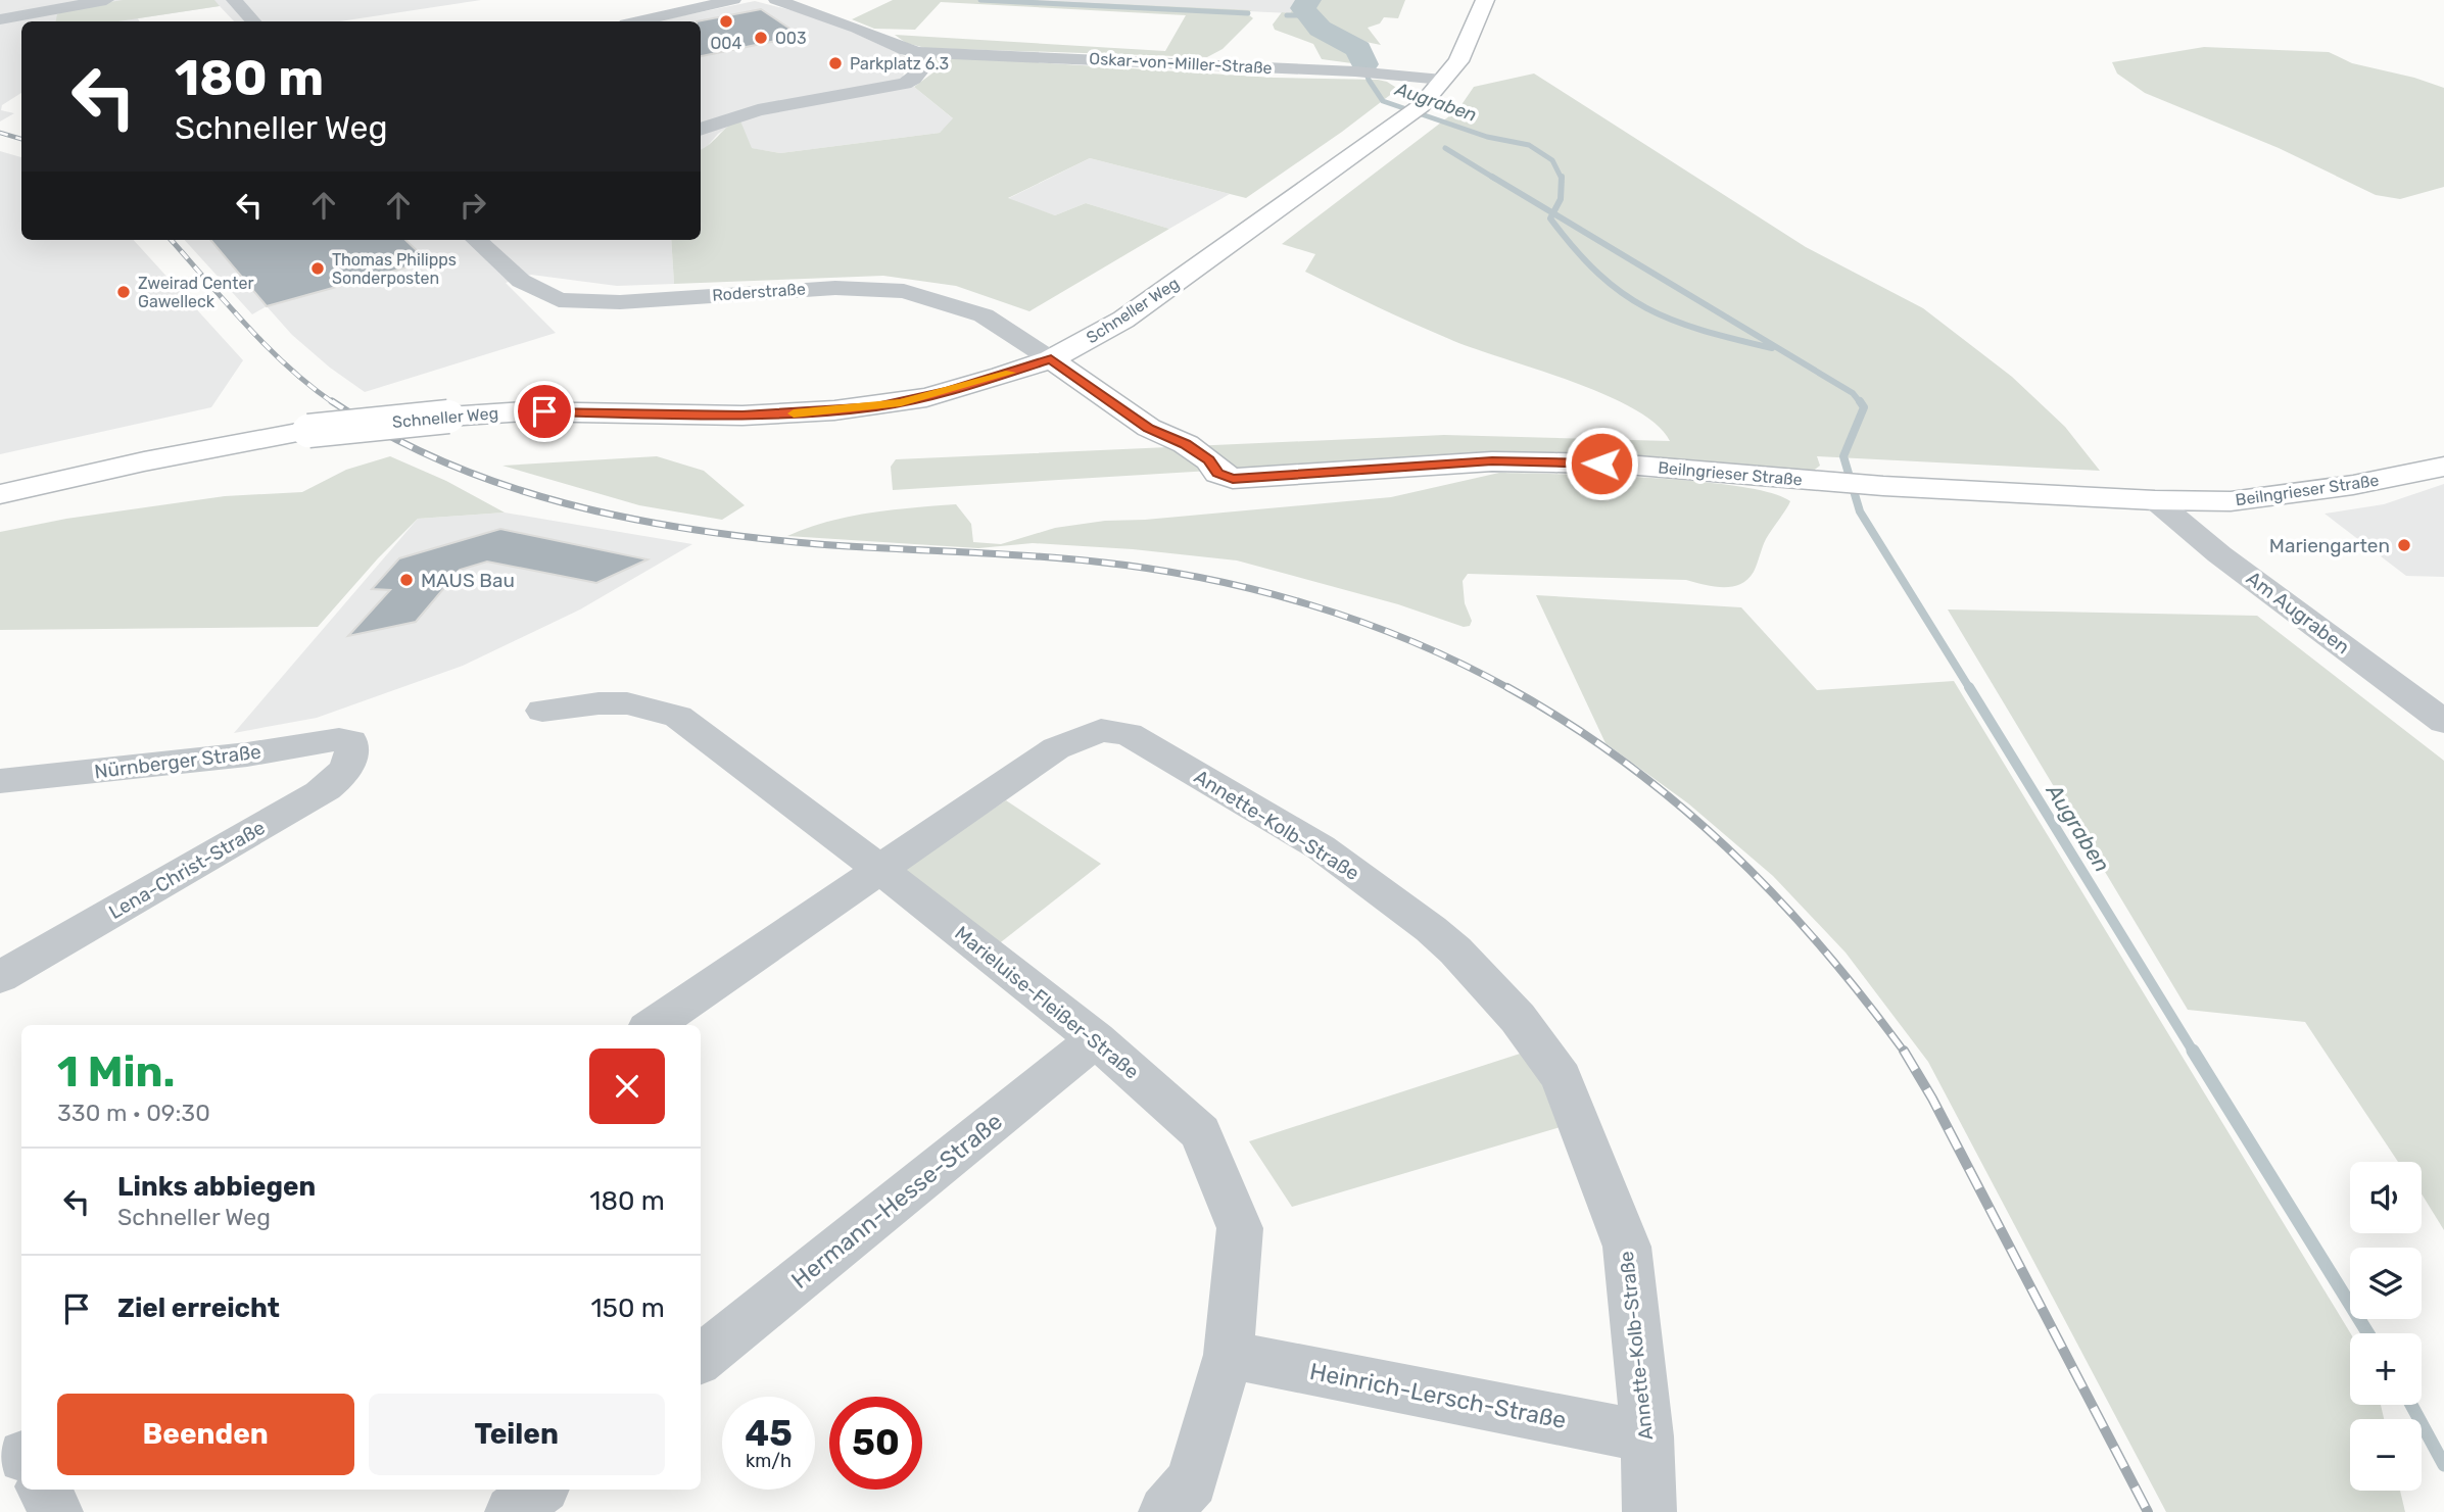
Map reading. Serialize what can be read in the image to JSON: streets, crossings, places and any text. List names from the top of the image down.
{
  "streets": {
    "main road": ["Schneller Weg", "Beilngrieser Straße"],
    "street": [
      "Oskar-von-Miller-Straße",
      "Roderstraße",
      "Am Augraben",
      "Nürnberger Straße",
      "Annette-Kolb-Straße",
      "Lena-Christ-Straße",
      "Marieluise-Fleißer-Straße",
      "Hermann-Hesse-Straße",
      "Heinrich-Lersch-Straße"
    ]
  },
  "crossings": [
    ["Oskar-von-Miller-Straße", "Schneller Weg"],
    ["Roderstraße", "Schneller Weg"],
    ["Roderstraße", "Beilngrieser Straße"],
    ["Schneller Weg", "Beilngrieser Straße"],
    ["Beilngrieser Straße", "Am Augraben"],
    ["Nürnberger Straße", "Lena-Christ-Straße"],
    ["Annette-Kolb-Straße", "Marieluise-Fleißer-Straße"],
    ["Annette-Kolb-Straße", "Heinrich-Lersch-Straße"],
    ["Marieluise-Fleißer-Straße", "Hermann-Hesse-Straße"],
    ["Marieluise-Fleißer-Straße", "Heinrich-Lersch-Straße"]
  ],
  "water": ["Augraben"],
  "places": [
    "O04",
    "O03",
    "Parkplatz 6.3",
    "Thomas Philipps Sonderposten",
    "Zweirad Center Gawelleck",
    "Mariengarten",
    "MAUS Bau"
  ],
  "page": {
    "turn": ["180 m", "Schneller Weg"],
    "heading": ["1 Min.", "330 m · 09:30"],
    "list": [
      {
        "name": "Links abbiegen",
        "note": "Schneller Weg",
        "value": "180 m"
      },
      {
        "name": "Ziel erreicht",
        "value": "150 m"
      }
    ],
    "map_buttons": ["+", "−"],
    "buttons": ["Beenden", "Teilen"],
    "speed": "45 km/h",
    "limit": "50"
  }
}
